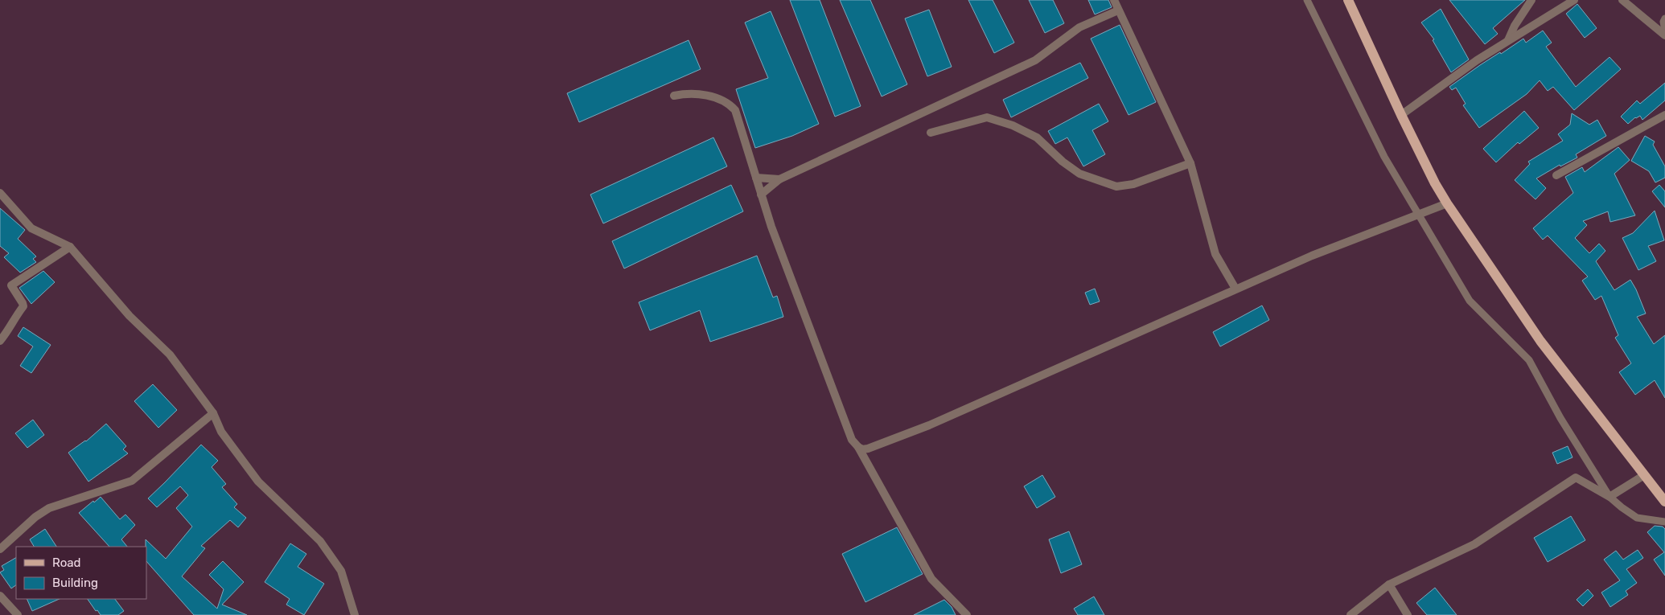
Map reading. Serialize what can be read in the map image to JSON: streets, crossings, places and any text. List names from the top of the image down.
{
  "legend": ["Road", "Building"]
}
